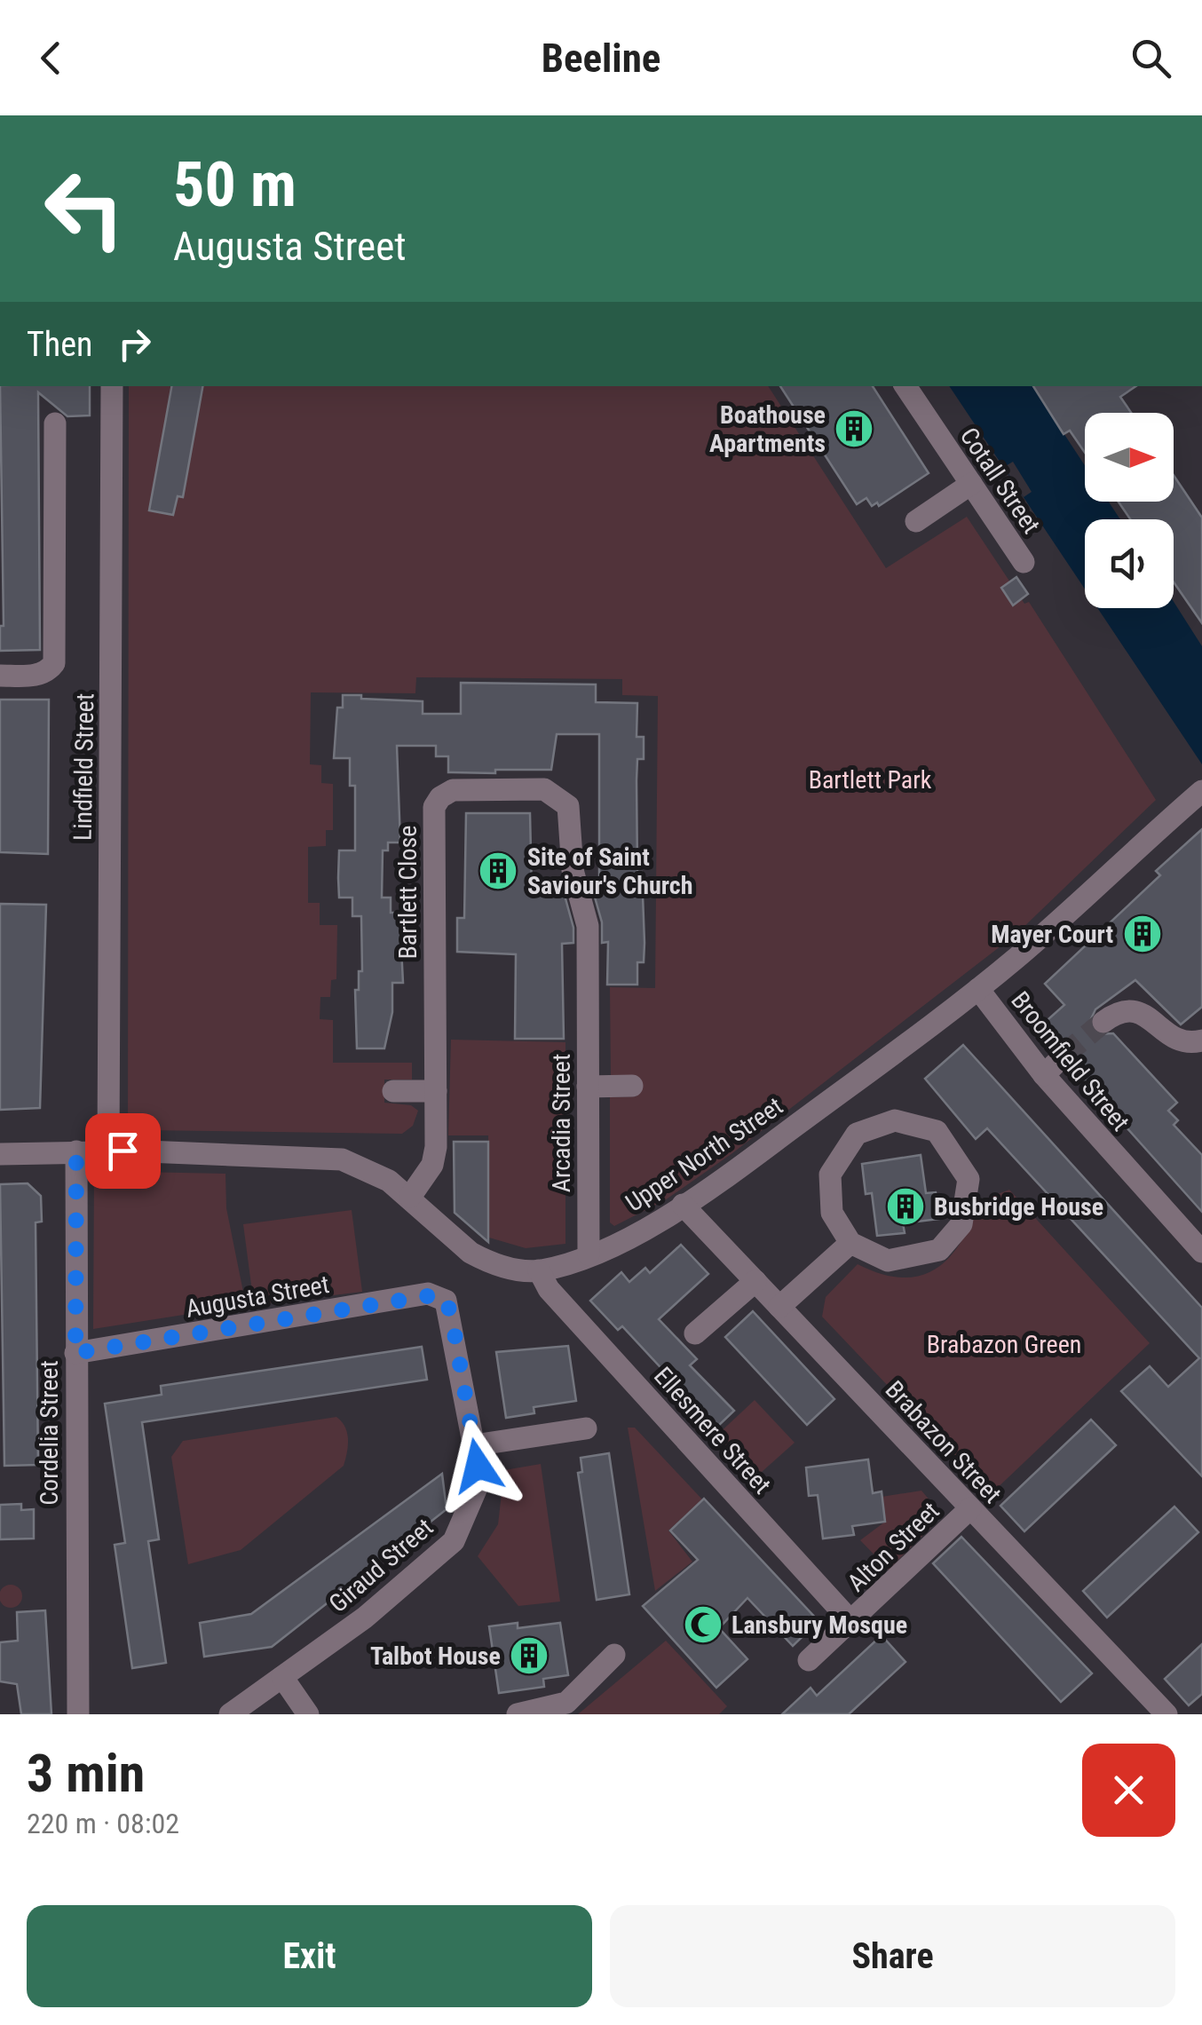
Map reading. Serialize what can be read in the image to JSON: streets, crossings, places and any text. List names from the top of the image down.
{
  "streets": {
    "street": [
      "Cotall Street",
      "Lindfield Street",
      "Bartlett Close",
      "Broomfield Street",
      "Arcadia Street",
      "Upper North Street",
      "Augusta Street",
      "Ellesmere Street",
      "Cordelia Street",
      "Brabazon Street",
      "Alton Street",
      "Giraud Street"
    ]
  },
  "crossings": [
    ["Lindfield Street", "Upper North Street"],
    ["Bartlett Close", "Arcadia Street"],
    ["Bartlett Close", "Upper North Street"],
    ["Broomfield Street", "Upper North Street"],
    ["Arcadia Street", "Upper North Street"],
    ["Upper North Street", "Ellesmere Street"],
    ["Upper North Street", "Cordelia Street"],
    ["Upper North Street", "Brabazon Street"],
    ["Augusta Street", "Cordelia Street"],
    ["Augusta Street", "Giraud Street"],
    ["Ellesmere Street", "Alton Street"],
    ["Brabazon Street", "Alton Street"]
  ],
  "parks": ["Bartlett Park", "Brabazon Green"],
  "places": {
    "building": [
      "Boathouse Apartments",
      "Site of Saint Saviour's Church",
      "Mayer Court",
      "Busbridge House",
      "Talbot House"
    ],
    "mosque": ["Lansbury Mosque"]
  },
  "north": "right",
  "page": {
    "header": "Beeline",
    "turn": ["50 m", "Augusta Street"],
    "then": "Then",
    "heading": ["3 min", "220 m · 08:02"],
    "buttons": ["Exit", "Share"]
  }
}
